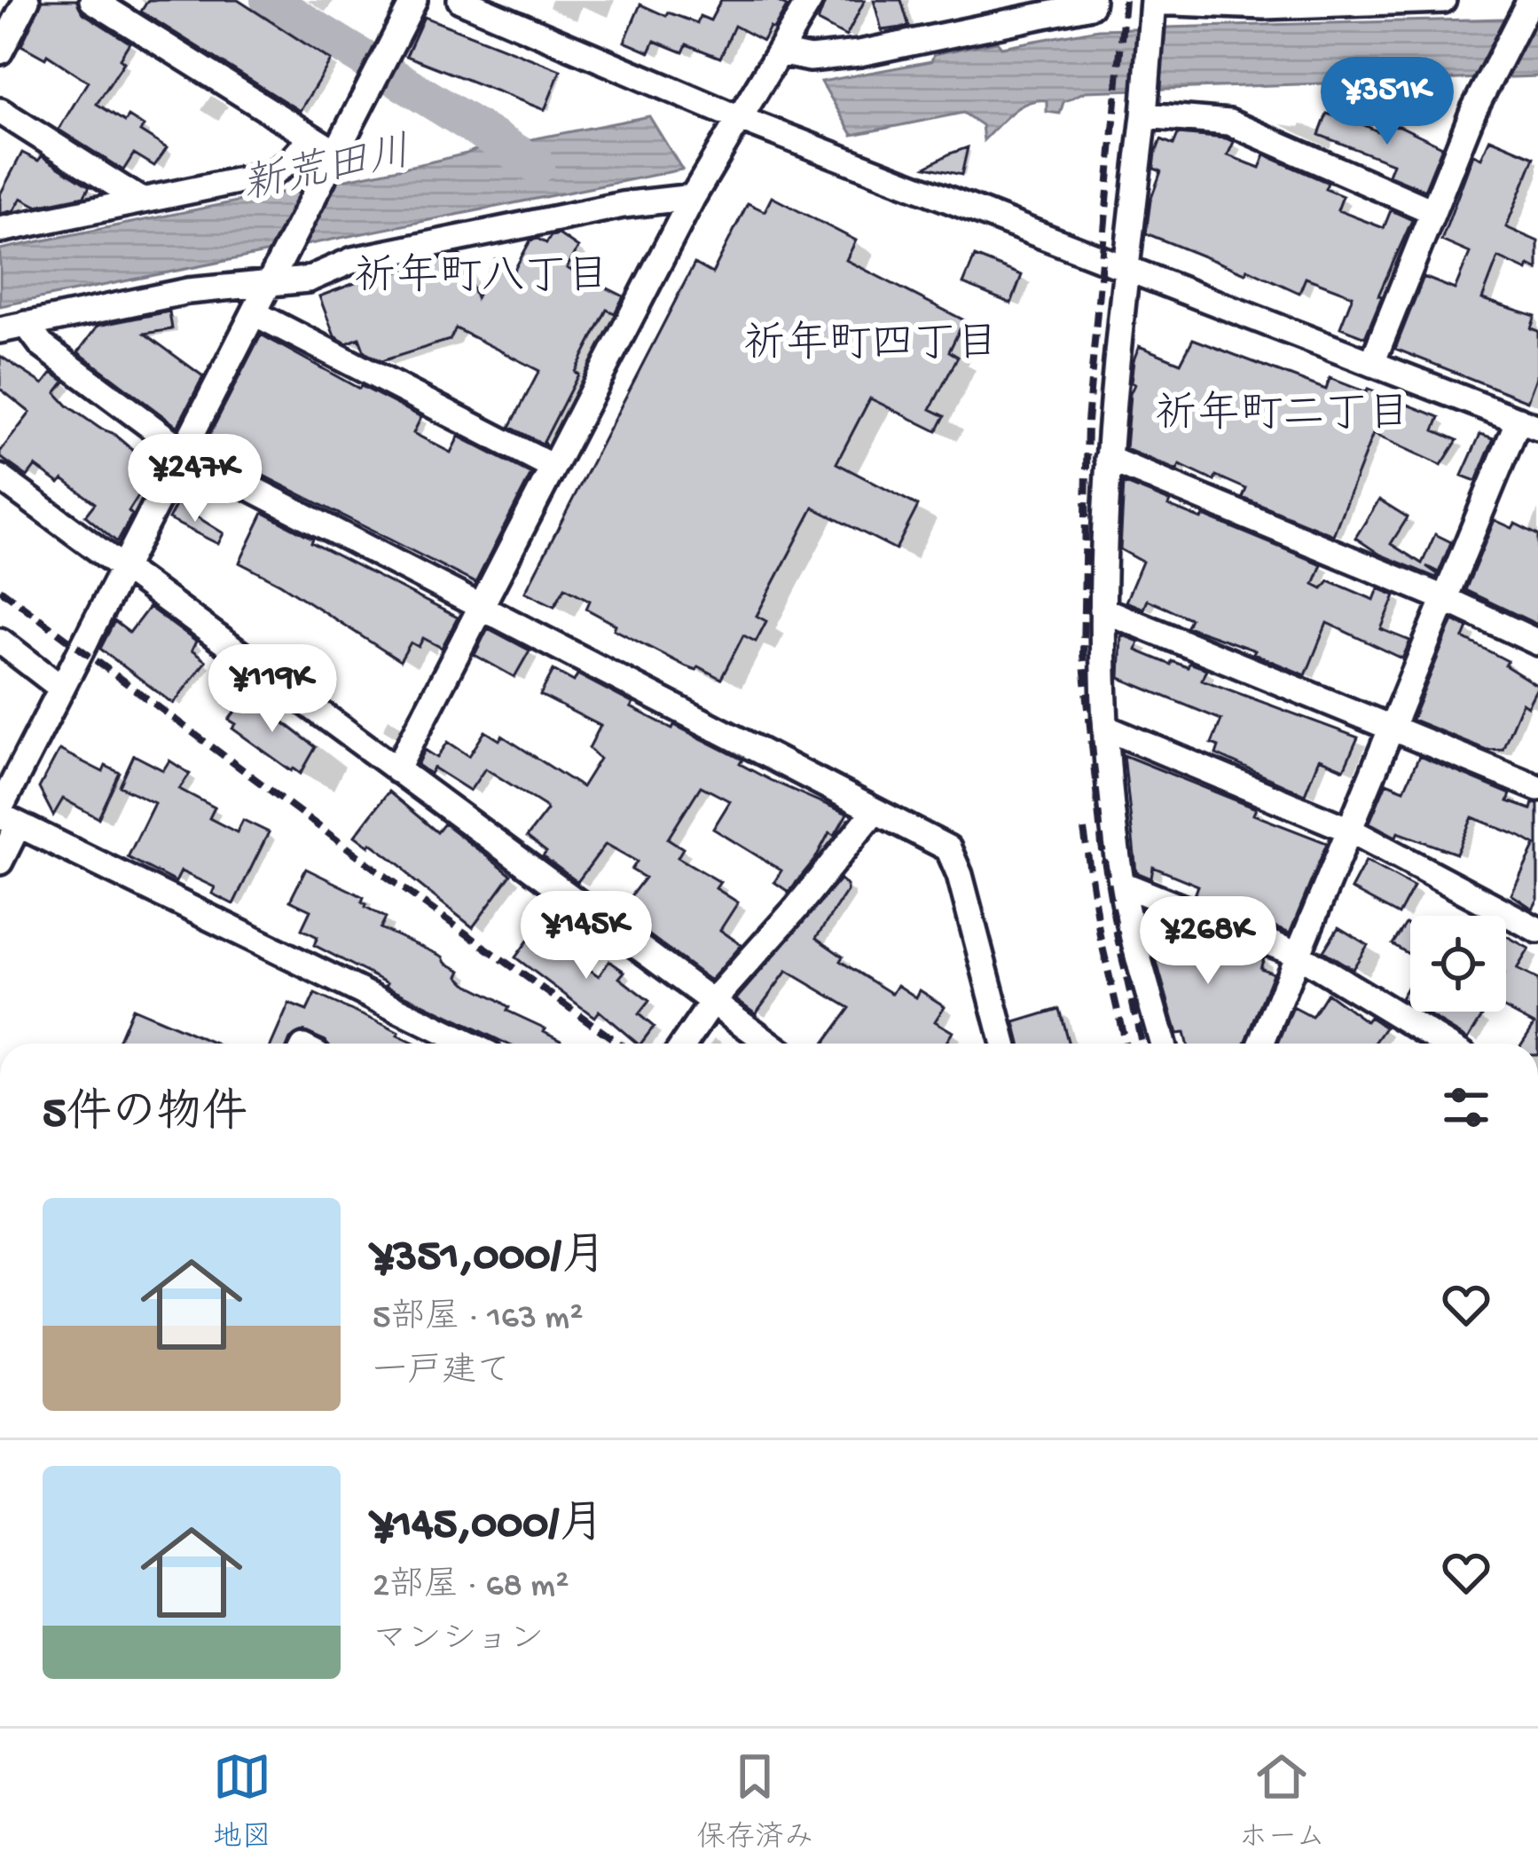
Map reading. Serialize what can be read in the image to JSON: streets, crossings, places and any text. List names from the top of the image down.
{
  "districts": ["祈年町八丁目", "祈年町四丁目", "祈年町二丁目"],
  "water": ["新荒田川"],
  "page": {
    "price": [
      "¥351K",
      "¥247K",
      "¥119K",
      "¥145K",
      "¥268K"
    ],
    "heading": "5件の物件",
    "list": [
      {
        "name": "¥351,000/月",
        "note": "5部屋 · 163 m² · 一戸建て"
      },
      {
        "name": "¥145,000/月",
        "note": "2部屋 · 68 m² · マンション"
      }
    ],
    "tabs": ["地図", "保存済み", "ホーム"]
  }
}
